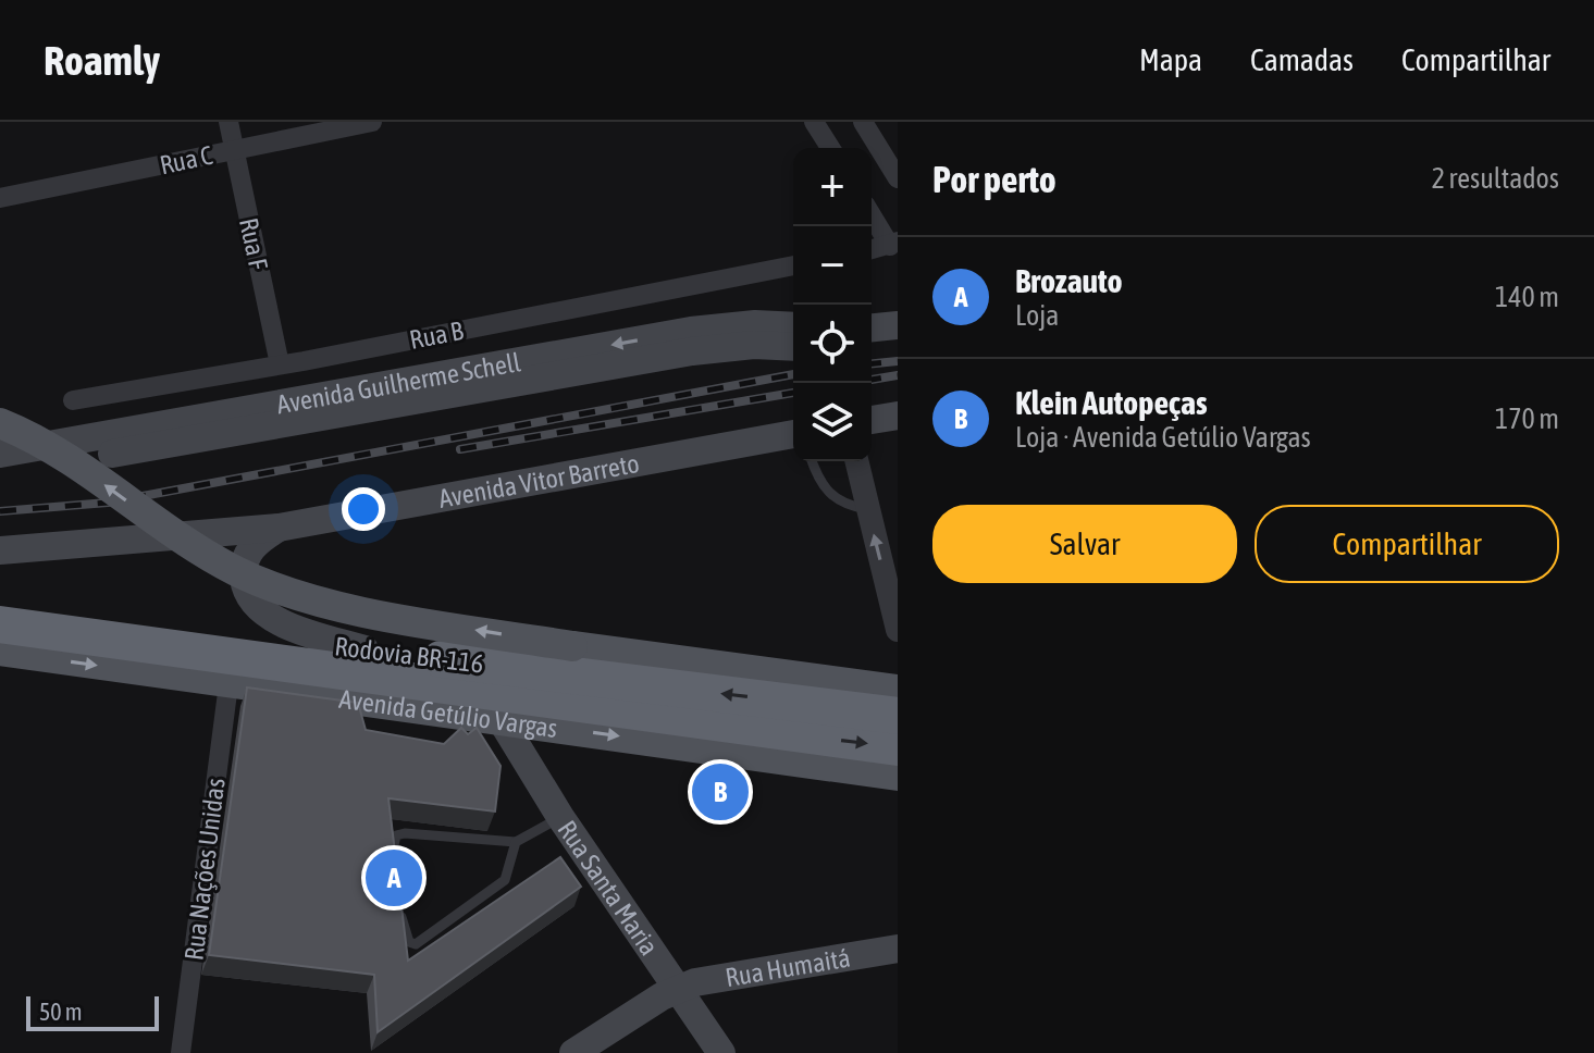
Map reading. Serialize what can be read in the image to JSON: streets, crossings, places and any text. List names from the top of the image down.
{
  "streets": {
    "highway": ["Rodovia BR-116"],
    "main road": [
      "Avenida Guilherme Schell",
      "Avenida Vitor Barreto",
      "Avenida Getúlio Vargas",
      "Rua Santa Maria",
      "Rua Humaitá"
    ],
    "street": [
      "Rua C",
      "Rua F",
      "Rua B",
      "Rua Nações Unidas"
    ]
  },
  "crossings": [
    ["Rua C", "Rua F"],
    ["Rua F", "Rua B"],
    ["Avenida Getúlio Vargas", "Rua Nações Unidas"],
    ["Avenida Getúlio Vargas", "Rua Santa Maria"],
    ["Rua Santa Maria", "Rua Humaitá"]
  ],
  "scale_bar": "50 m",
  "page": {
    "header": "Roamly",
    "nav": ["Mapa", "Camadas", "Compartilhar"],
    "heading": ["Por perto", "2 resultados"],
    "map_buttons": ["+", "−"],
    "list": [
      {
        "mark": "A",
        "name": "Brozauto",
        "note": "Loja",
        "value": "140 m"
      },
      {
        "mark": "B",
        "name": "Klein Autopeças",
        "note": "Loja · Avenida Getúlio Vargas",
        "value": "170 m"
      }
    ],
    "buttons": ["Salvar", "Compartilhar"],
    "pins": ["B", "A"],
    "scale": "50 m"
  }
}
